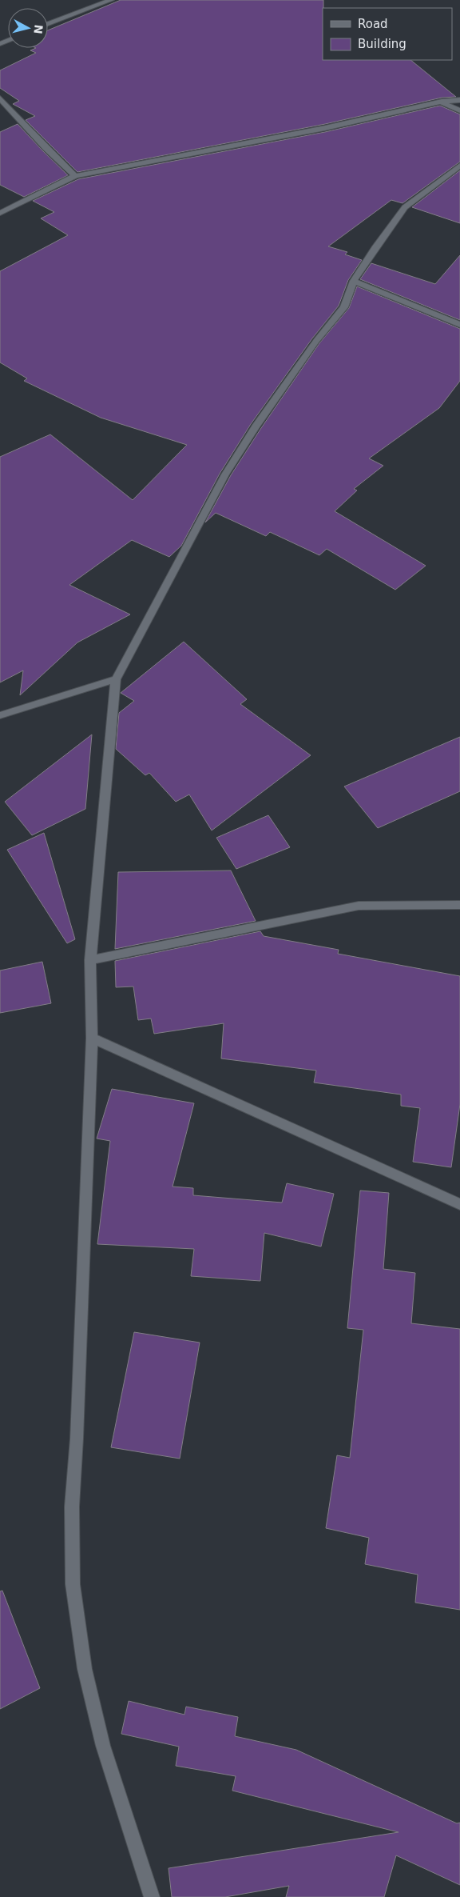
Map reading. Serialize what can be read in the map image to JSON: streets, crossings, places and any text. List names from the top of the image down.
{
  "legend": ["Road", "Building"],
  "north": "right"
}
